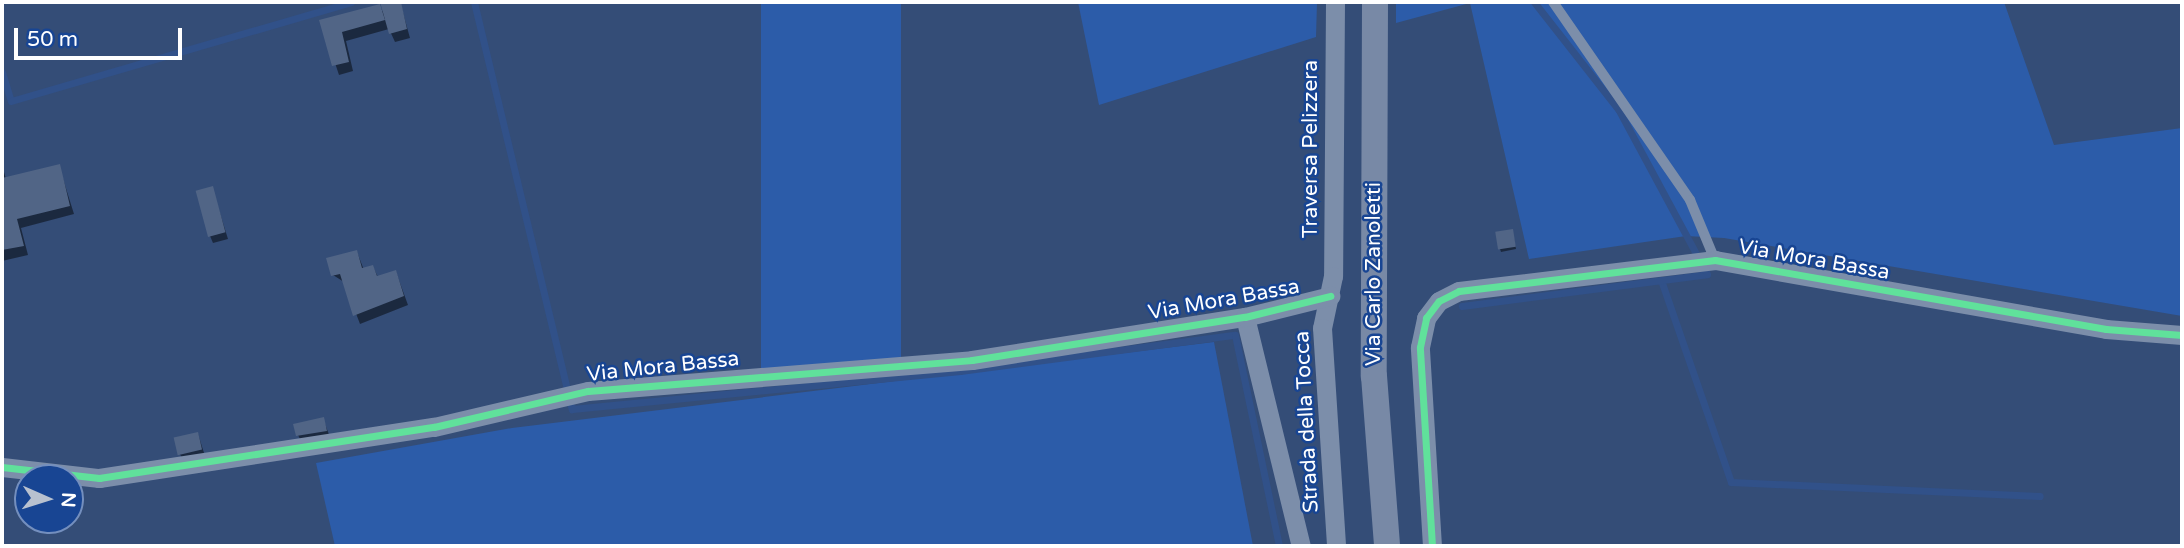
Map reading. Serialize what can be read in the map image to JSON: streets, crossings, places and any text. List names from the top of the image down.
{
  "streets": {
    "main road": ["Via Carlo Zanoletti"],
    "street": ["Traversa Pelizzera", "Via Mora Bassa", "Strada della Tocca"]
  },
  "crossings": [
    ["Traversa Pelizzera", "Via Mora Bassa"],
    ["Traversa Pelizzera", "Strada della Tocca"],
    ["Via Mora Bassa", "Strada della Tocca"]
  ],
  "scale_bar": "50 m",
  "north": "right"
}
